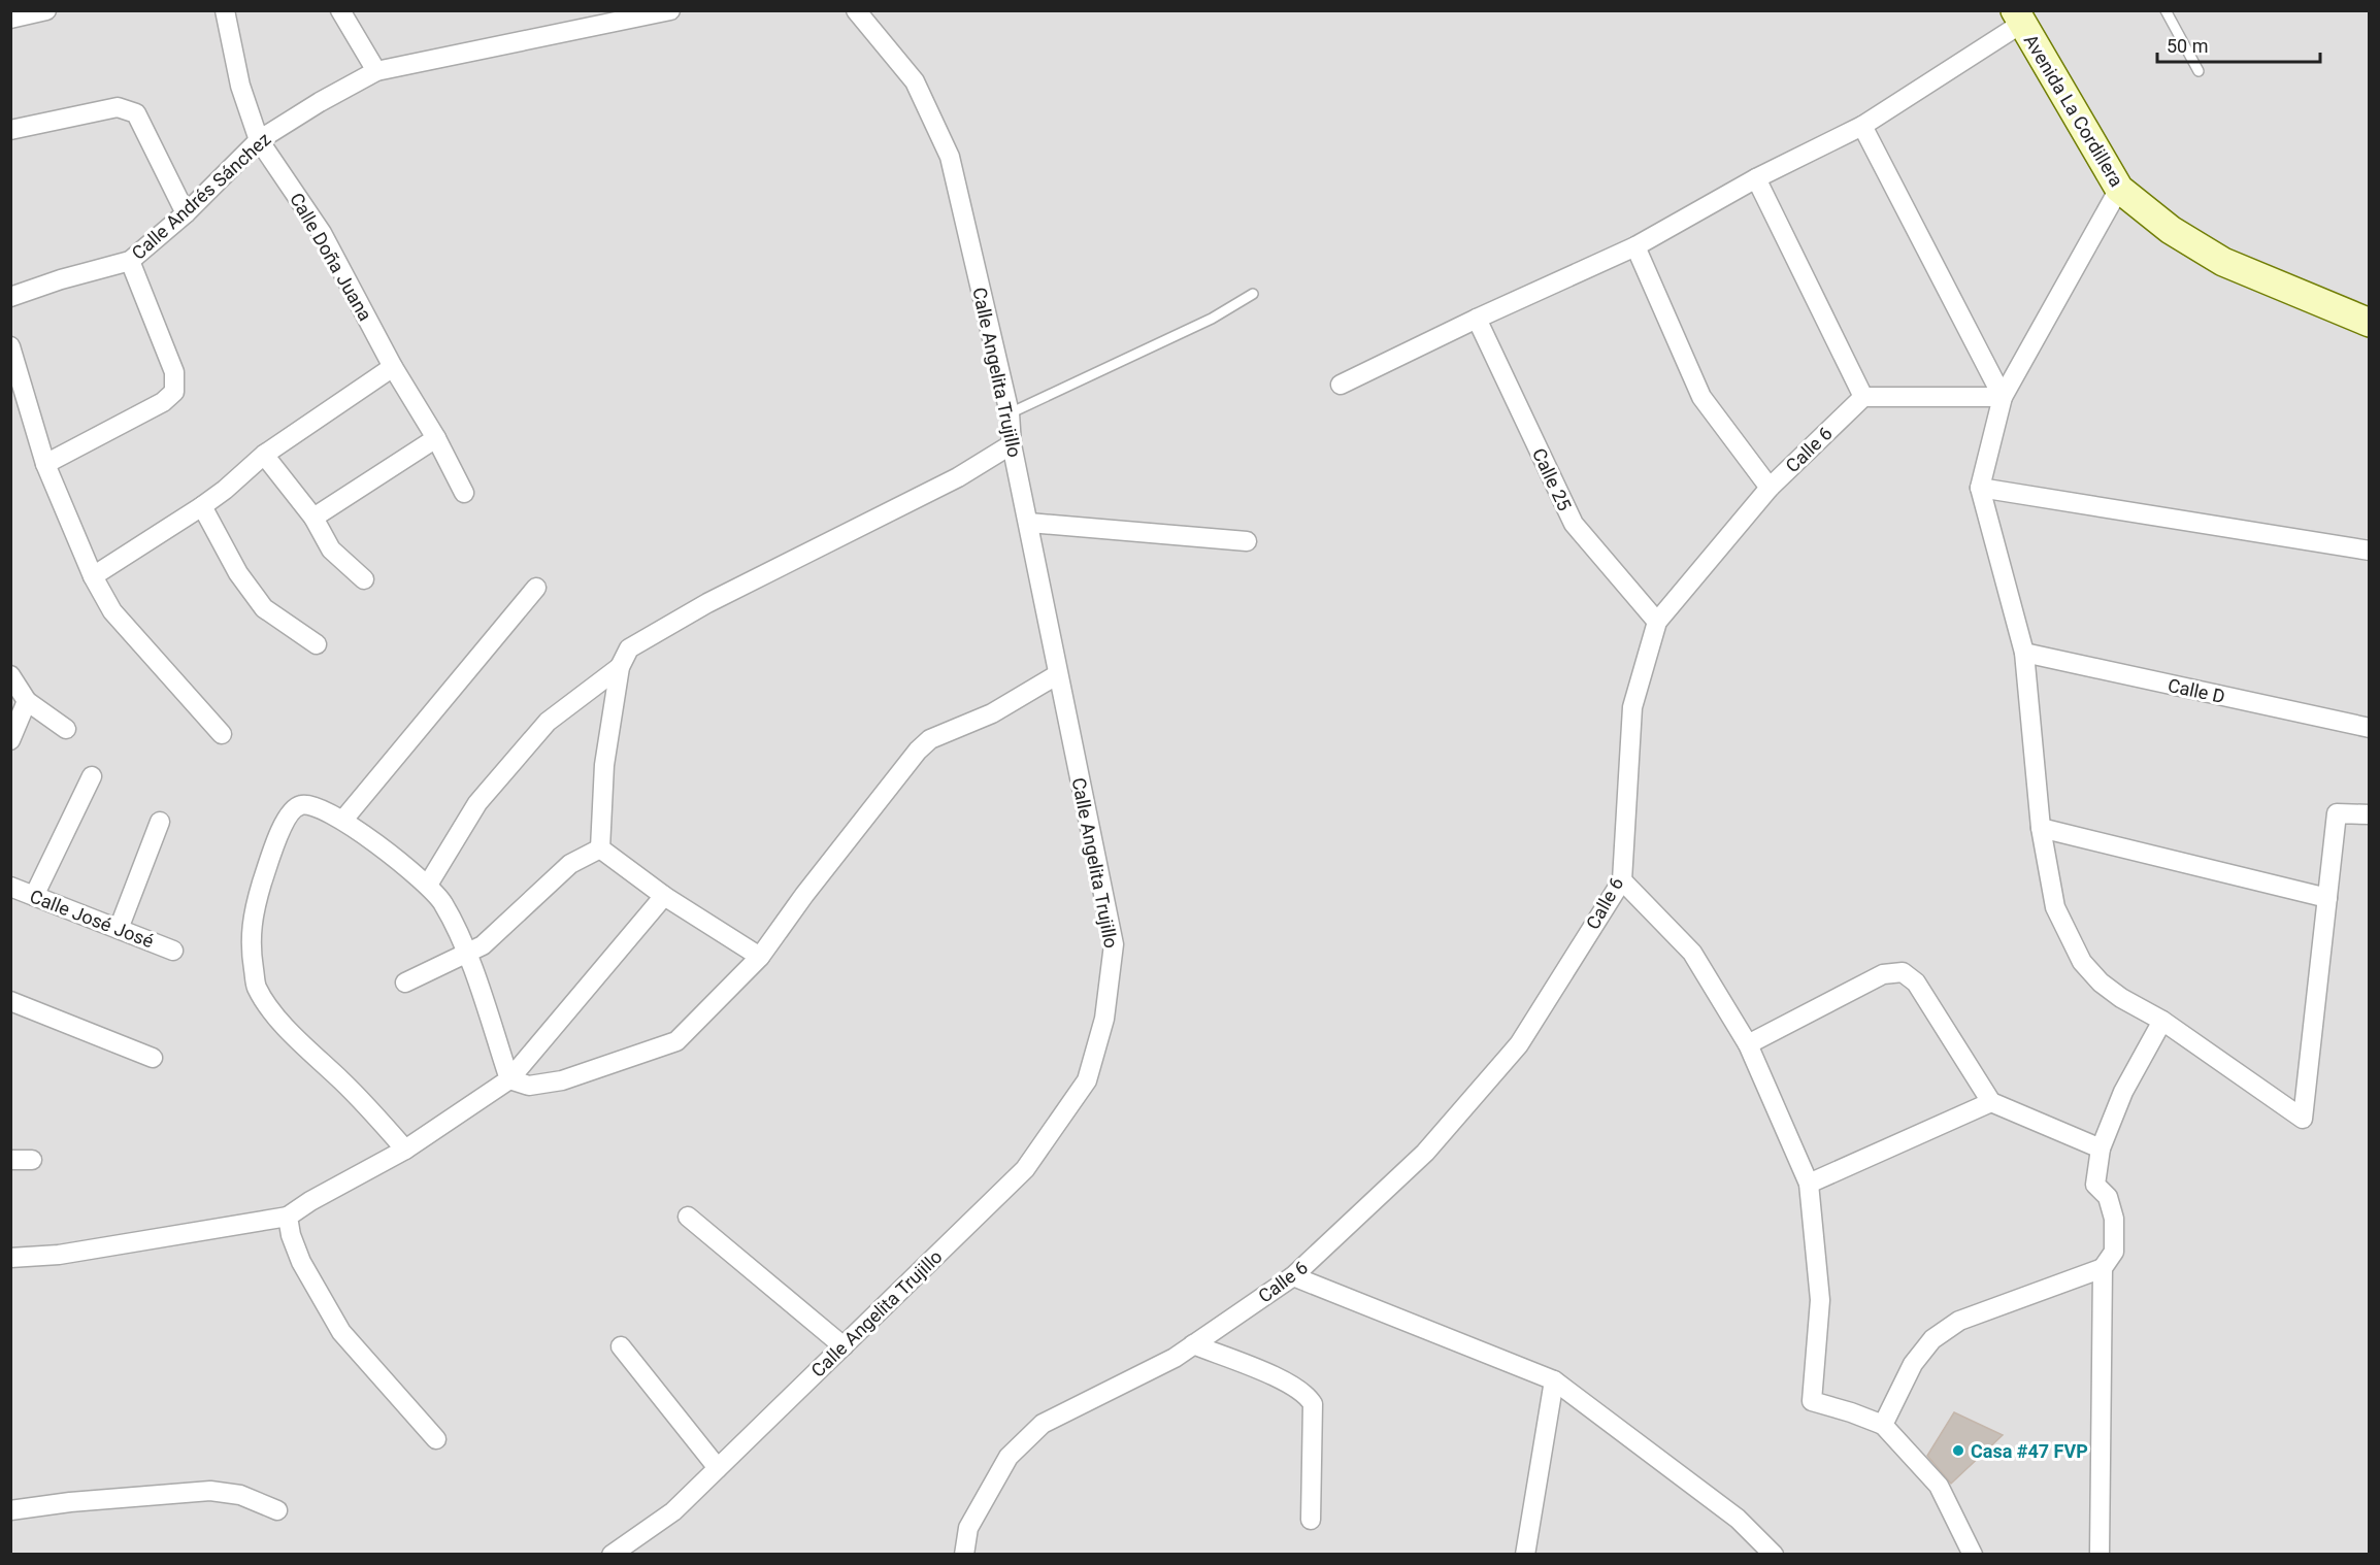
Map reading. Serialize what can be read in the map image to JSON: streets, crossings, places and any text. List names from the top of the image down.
{
  "streets": {
    "main road": ["Avenida La Cordillera"],
    "street": [
      "Calle Andrés Sánchez",
      "Calle Doña Juana",
      "Calle Angelita Trujillo",
      "Calle 6",
      "Calle 25",
      "Calle D",
      "Calle José José"
    ]
  },
  "crossings": [
    ["Calle Andrés Sánchez", "Calle Doña Juana"],
    ["Calle 6", "Calle 25"]
  ],
  "places": ["Casa #47 FVP"],
  "scale_bar": "50 m"
}
